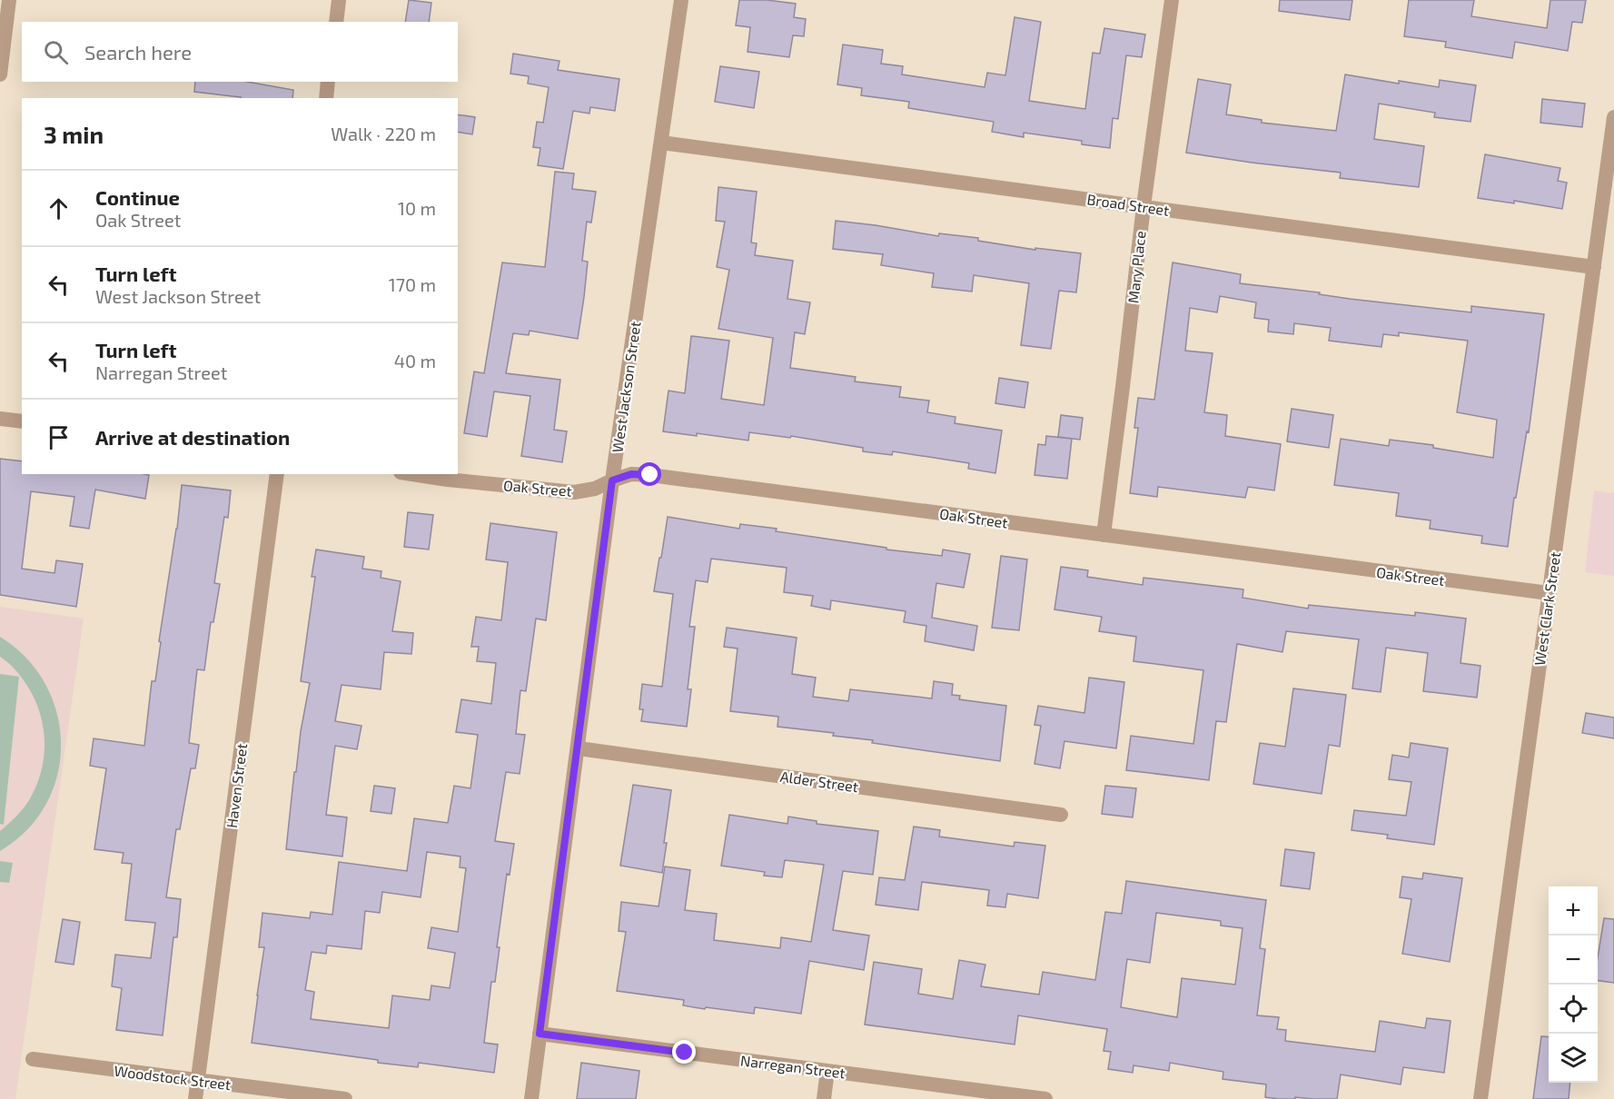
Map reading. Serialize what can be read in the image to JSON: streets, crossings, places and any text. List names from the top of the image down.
{
  "streets": {
    "street": [
      "Broad Street",
      "Mary Place",
      "West Jackson Street",
      "Oak Street",
      "West Clark Street",
      "Alder Street",
      "Haven Street",
      "Narregan Street",
      "Woodstock Street"
    ]
  },
  "crossings": [
    ["Broad Street", "Mary Place"],
    ["Broad Street", "West Jackson Street"],
    ["Broad Street", "West Clark Street"],
    ["Mary Place", "Oak Street"],
    ["West Jackson Street", "Oak Street"],
    ["West Jackson Street", "Alder Street"],
    ["West Jackson Street", "Narregan Street"],
    ["Oak Street", "West Clark Street"],
    ["Haven Street", "Woodstock Street"]
  ],
  "page": {
    "search": "Search here",
    "heading": ["3 min", "Walk · 220 m"],
    "list": [
      ["Continue", "Oak Street", "10 m"],
      ["Turn left", "West Jackson Street", "170 m"],
      ["Turn left", "Narregan Street", "40 m"],
      "Arrive at destination"
    ],
    "map_buttons": ["+", "−"]
  }
}
